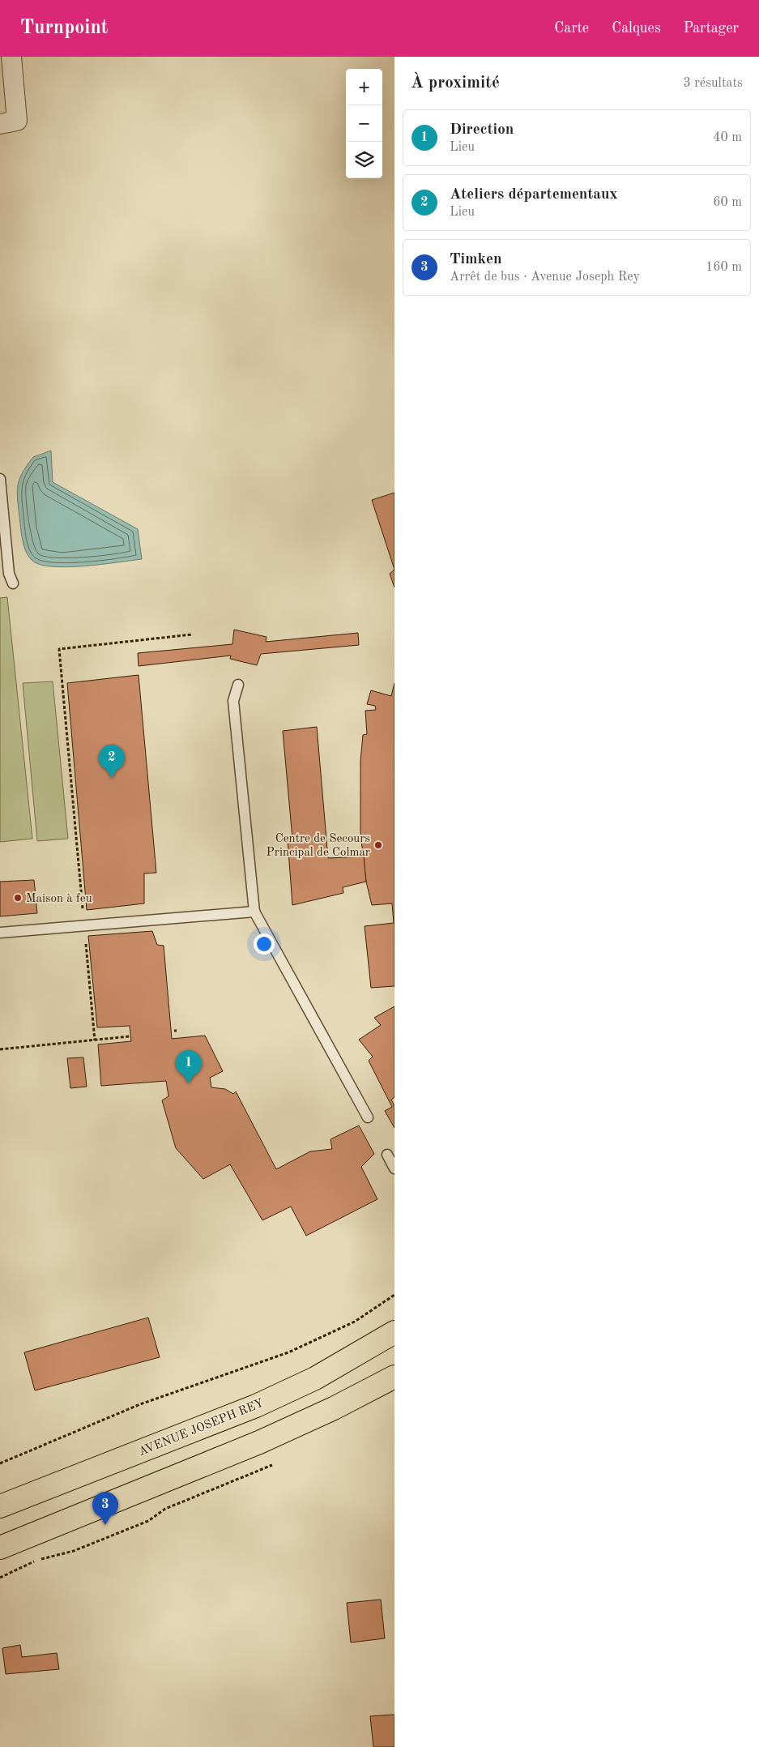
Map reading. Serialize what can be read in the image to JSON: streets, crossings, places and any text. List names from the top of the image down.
{
  "streets": {
    "main road": ["AVENUE JOSEPH REY"]
  },
  "places": ["Centre de Secours Principal de Colmar", "Maison à feu"],
  "page": {
    "header": "Turnpoint",
    "nav": ["Carte", "Calques", "Partager"],
    "heading": ["À proximité", "3 résultats"],
    "map_buttons": ["+", "−"],
    "list": [
      {
        "mark": "1",
        "name": "Direction",
        "note": "Lieu",
        "value": "40 m"
      },
      {
        "mark": "2",
        "name": "Ateliers départementaux",
        "note": "Lieu",
        "value": "60 m"
      },
      {
        "mark": "3",
        "name": "Timken",
        "note": "Arrêt de bus · Avenue Joseph Rey",
        "value": "160 m"
      }
    ],
    "pins": ["2", "1", "3"]
  }
}
